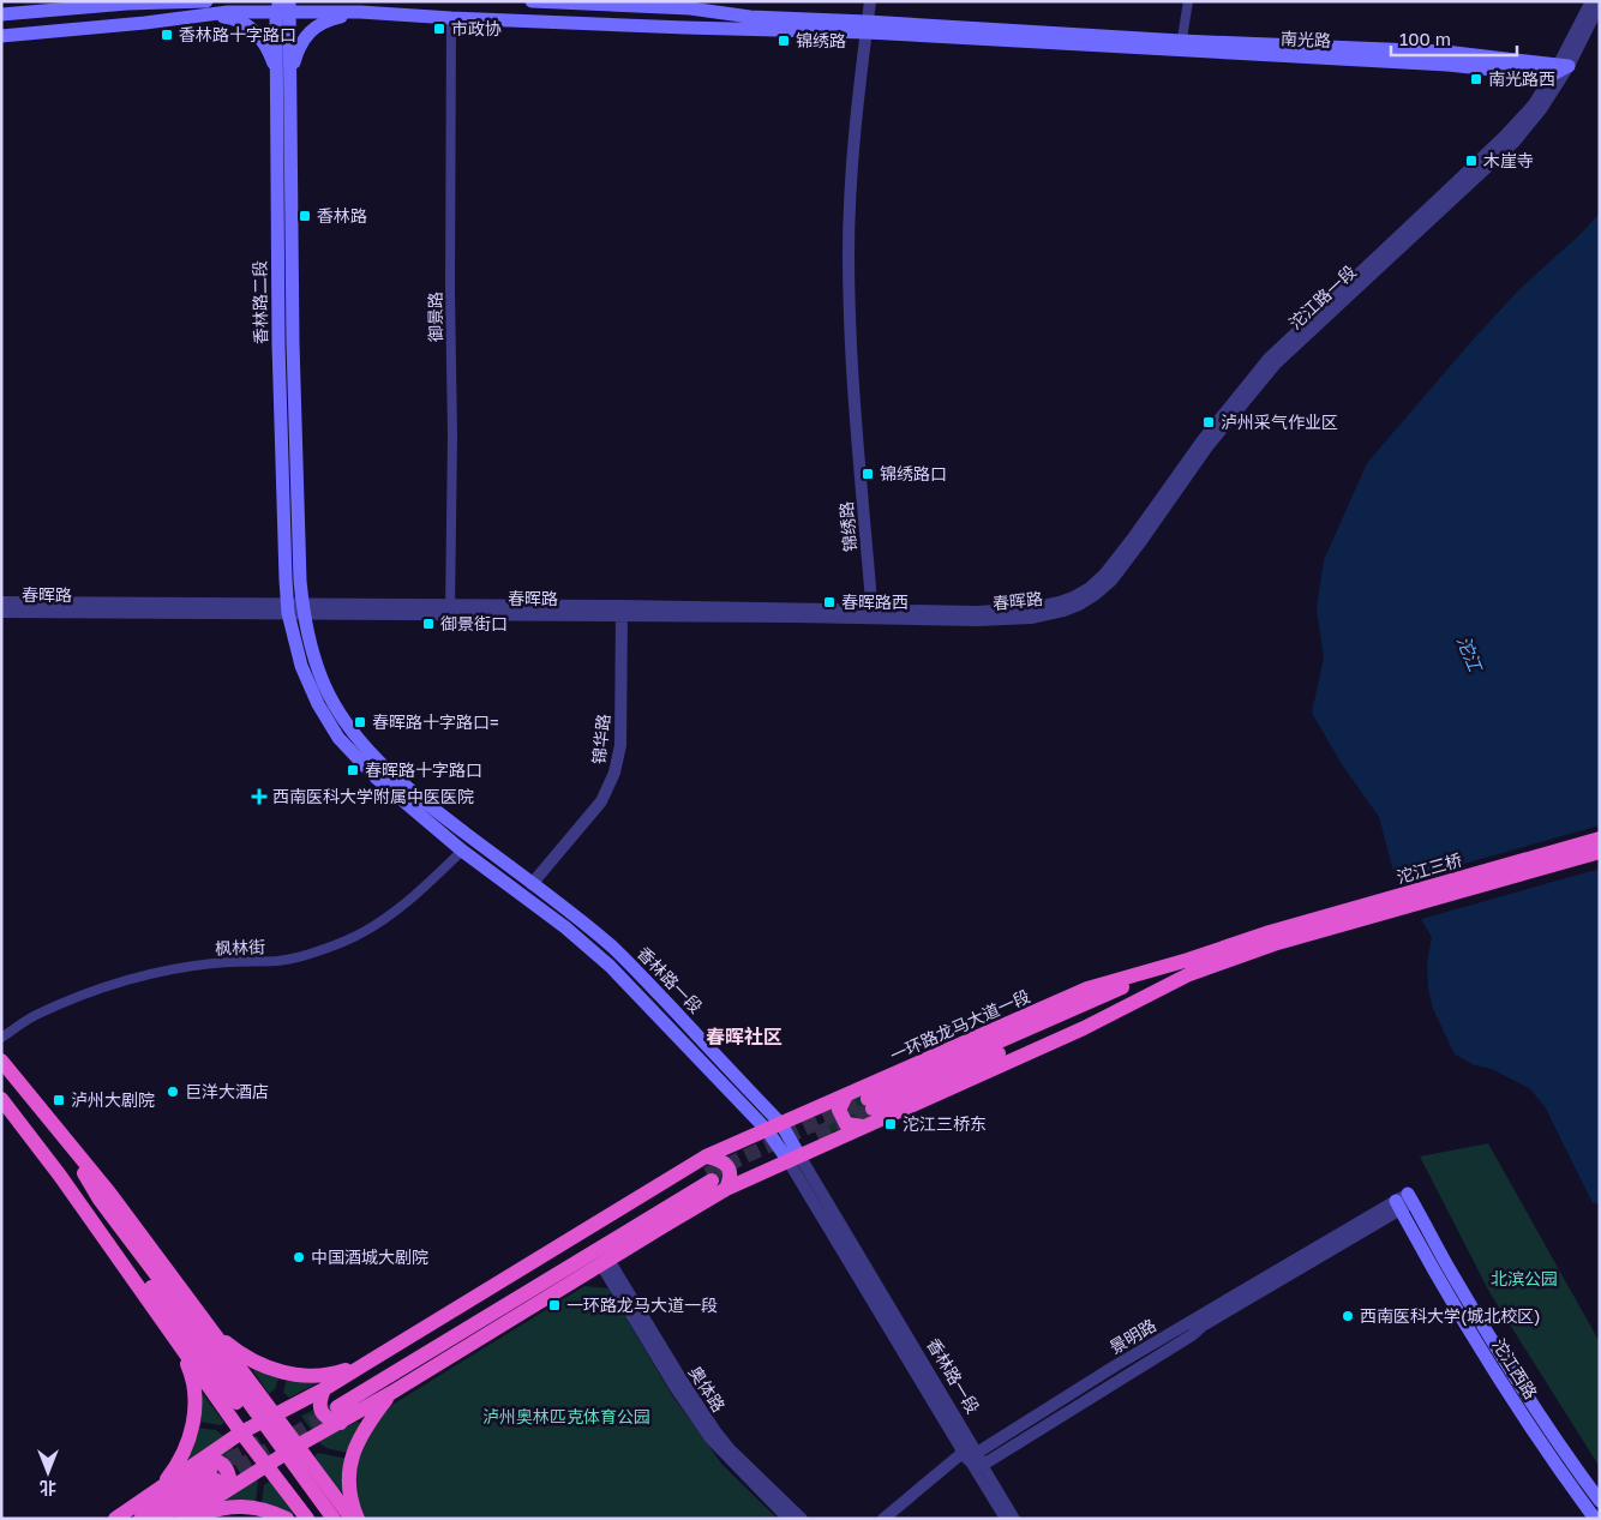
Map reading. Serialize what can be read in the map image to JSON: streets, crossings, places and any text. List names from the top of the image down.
{
  "streets": {
    "highway": ["沱江三桥", "一环路龙马大道一段"],
    "main road": [
      "南光路",
      "香林路二段",
      "香林路一段",
      "沱江西路"
    ],
    "street": [
      "沱江路一段",
      "御景路",
      "锦绣路",
      "春晖路",
      "锦华路",
      "枫林街",
      "景明路",
      "奥体路"
    ]
  },
  "crossings": [
    ["南光路", "沱江路一段"],
    ["南光路", "香林路二段"],
    ["南光路", "御景路"],
    ["南光路", "锦绣路"],
    ["沱江路一段", "春晖路"],
    ["香林路二段", "春晖路"],
    ["香林路二段", "香林路一段"],
    ["御景路", "春晖路"],
    ["锦绣路", "春晖路"],
    ["春晖路", "锦华路"],
    ["春晖路", "香林路一段"],
    ["锦华路", "香林路一段"],
    ["沱江三桥", "一环路龙马大道一段"],
    ["枫林街", "香林路一段"],
    ["香林路一段", "一环路龙马大道一段"],
    ["香林路一段", "景明路"],
    ["一环路龙马大道一段", "奥体路"],
    ["景明路", "沱江西路"]
  ],
  "districts": ["春晖社区"],
  "water": ["沱江"],
  "parks": ["北滨公园", "泸州奥林匹克体育公园"],
  "places": {
    "transit": [
      "市政协",
      "香林路十字路口",
      "锦绣路",
      "南光路西",
      "木崖寺",
      "香林路",
      "泸州采气作业区",
      "锦绣路口",
      "春晖路西",
      "御景街口",
      "春晖路十字路口=",
      "春晖路十字路口",
      "泸州大剧院",
      "沱江三桥东",
      "一环路龙马大道一段"
    ],
    "health": ["西南医科大学附属中医医院"],
    "other": ["巨洋大酒店", "中国酒城大剧院", "西南医科大学(城北校区)"]
  },
  "scale_bar": "100 m",
  "north": "bottom"
}
